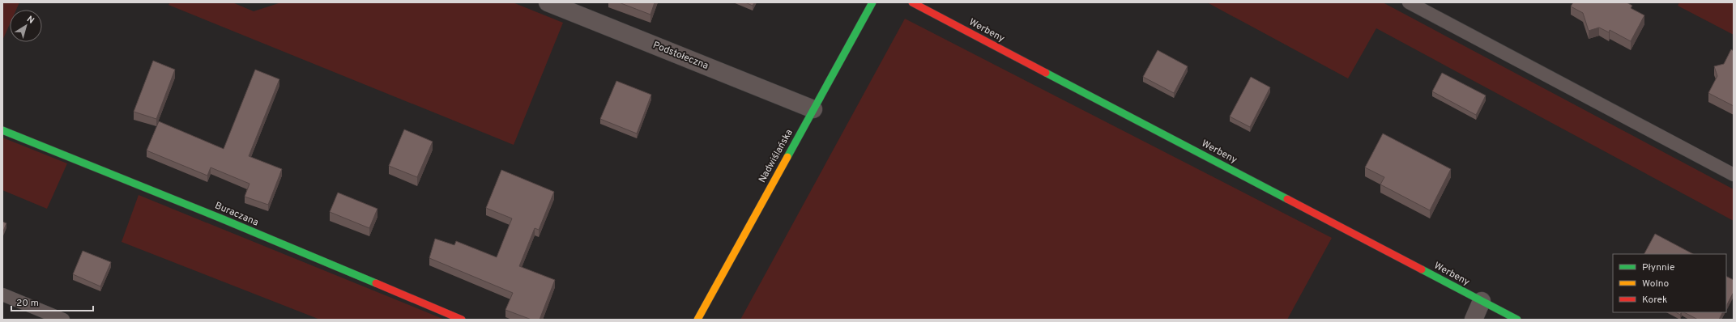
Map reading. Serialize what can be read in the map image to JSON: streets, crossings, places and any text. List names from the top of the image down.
{
  "streets": {
    "street": [
      "Werbeny",
      "Podstołeczna",
      "Nadwiślańska",
      "Buraczana"
    ]
  },
  "crossings": [
    ["Podstołeczna", "Nadwiślańska"]
  ],
  "legend": ["Płynnie", "Wolno", "Korek"],
  "scale_bar": "20 m",
  "north": "top right"
}
